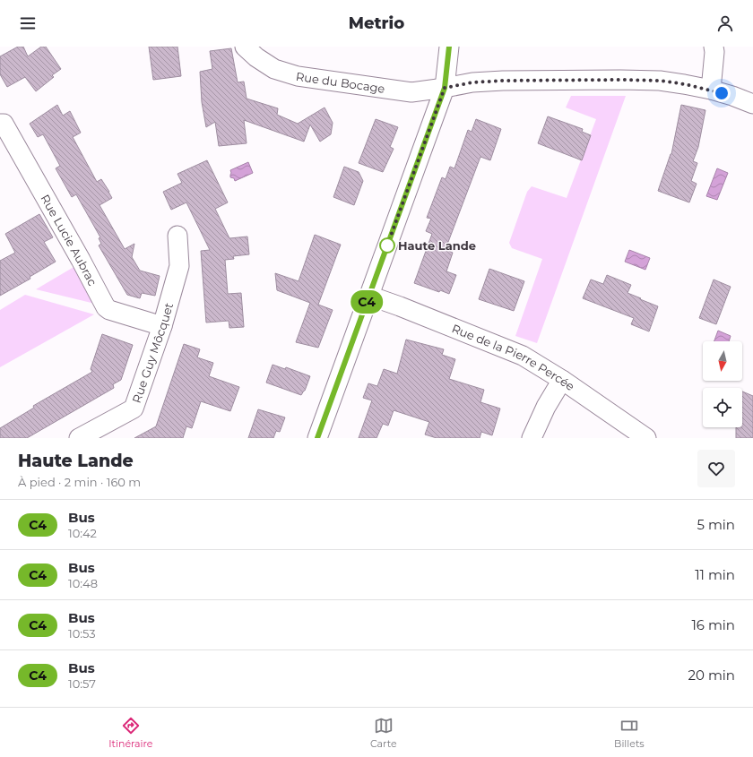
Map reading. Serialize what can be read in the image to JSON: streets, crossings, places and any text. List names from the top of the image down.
{
  "streets": {
    "street": [
      "Rue du Bocage",
      "Rue Lucie Aubrac",
      "Rue Guy Môcquet",
      "Rue de la Pierre Percée"
    ]
  },
  "crossings": [
    ["Rue Lucie Aubrac", "Rue Guy Môcquet"]
  ],
  "places": ["Haute Lande"],
  "lines": ["bus line C4"],
  "north": "bottom",
  "page": {
    "header": "Metrio",
    "on_map": "C4",
    "heading": ["Haute Lande", "À pied · 2 min · 160 m"],
    "list": [
      {
        "mark": "C4",
        "name": "Bus",
        "note": "10:42",
        "value": "5 min"
      },
      {
        "mark": "C4",
        "name": "Bus",
        "note": "10:48",
        "value": "11 min"
      },
      {
        "mark": "C4",
        "name": "Bus",
        "note": "10:53",
        "value": "16 min"
      },
      {
        "mark": "C4",
        "name": "Bus",
        "note": "10:57",
        "value": "20 min"
      }
    ],
    "tabs": ["Itinéraire", "Carte", "Billets"]
  }
}
